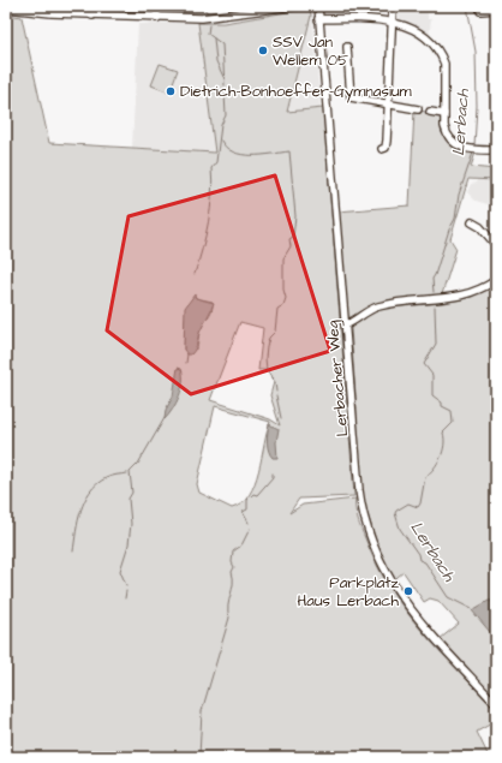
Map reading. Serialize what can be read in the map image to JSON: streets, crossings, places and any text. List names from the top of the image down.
{
  "streets": {
    "street": ["Lerbacher Weg"]
  },
  "water": ["Lerbach"],
  "places": ["SSV Jan Wellem 05", "Dietrich-Bonhoeffer-Gymnasium", "Parkplatz Haus Lerbach"]
}
